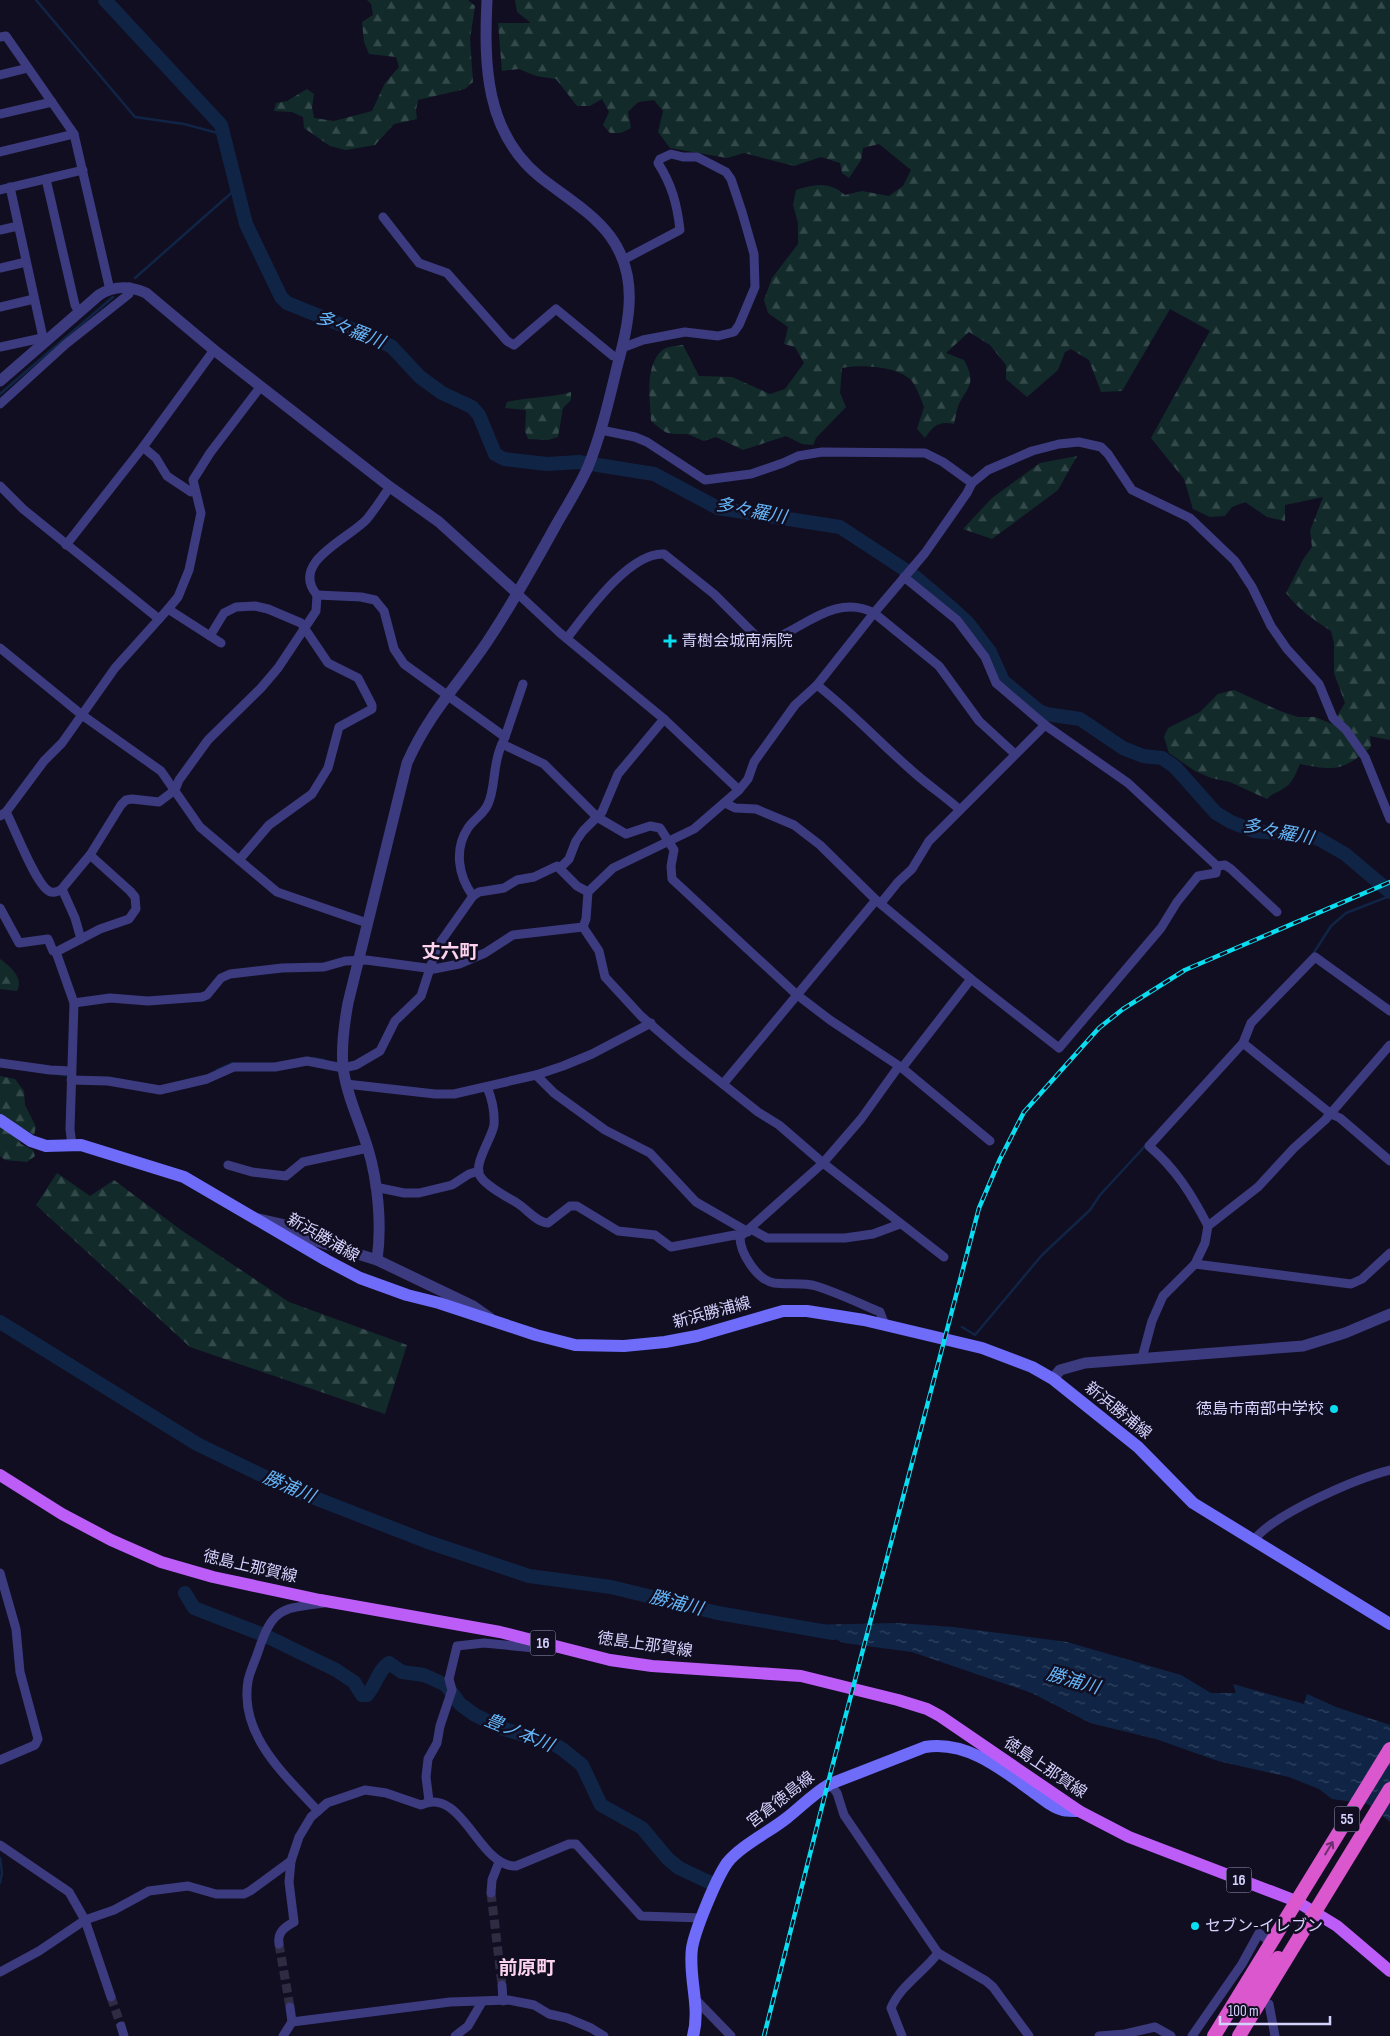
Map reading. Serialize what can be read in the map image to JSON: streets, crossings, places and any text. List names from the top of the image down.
{
  "streets": {
    "highway": ["55"],
    "main road": [
      "新浜勝浦線",
      "徳島上那賀線",
      "16",
      "宮倉徳島線"
    ]
  },
  "crossings": [
    ["徳島上那賀線", "宮倉徳島線"],
    ["徳島上那賀線", "55"]
  ],
  "districts": ["丈六町", "前原町"],
  "water": ["多々羅川", "勝浦川", "豊ノ本川"],
  "places": {
    "health": ["青樹会城南病院"],
    "other": ["徳島市南部中学校", "セブン-イレブン"]
  },
  "scale_bar": "100 m"
}
